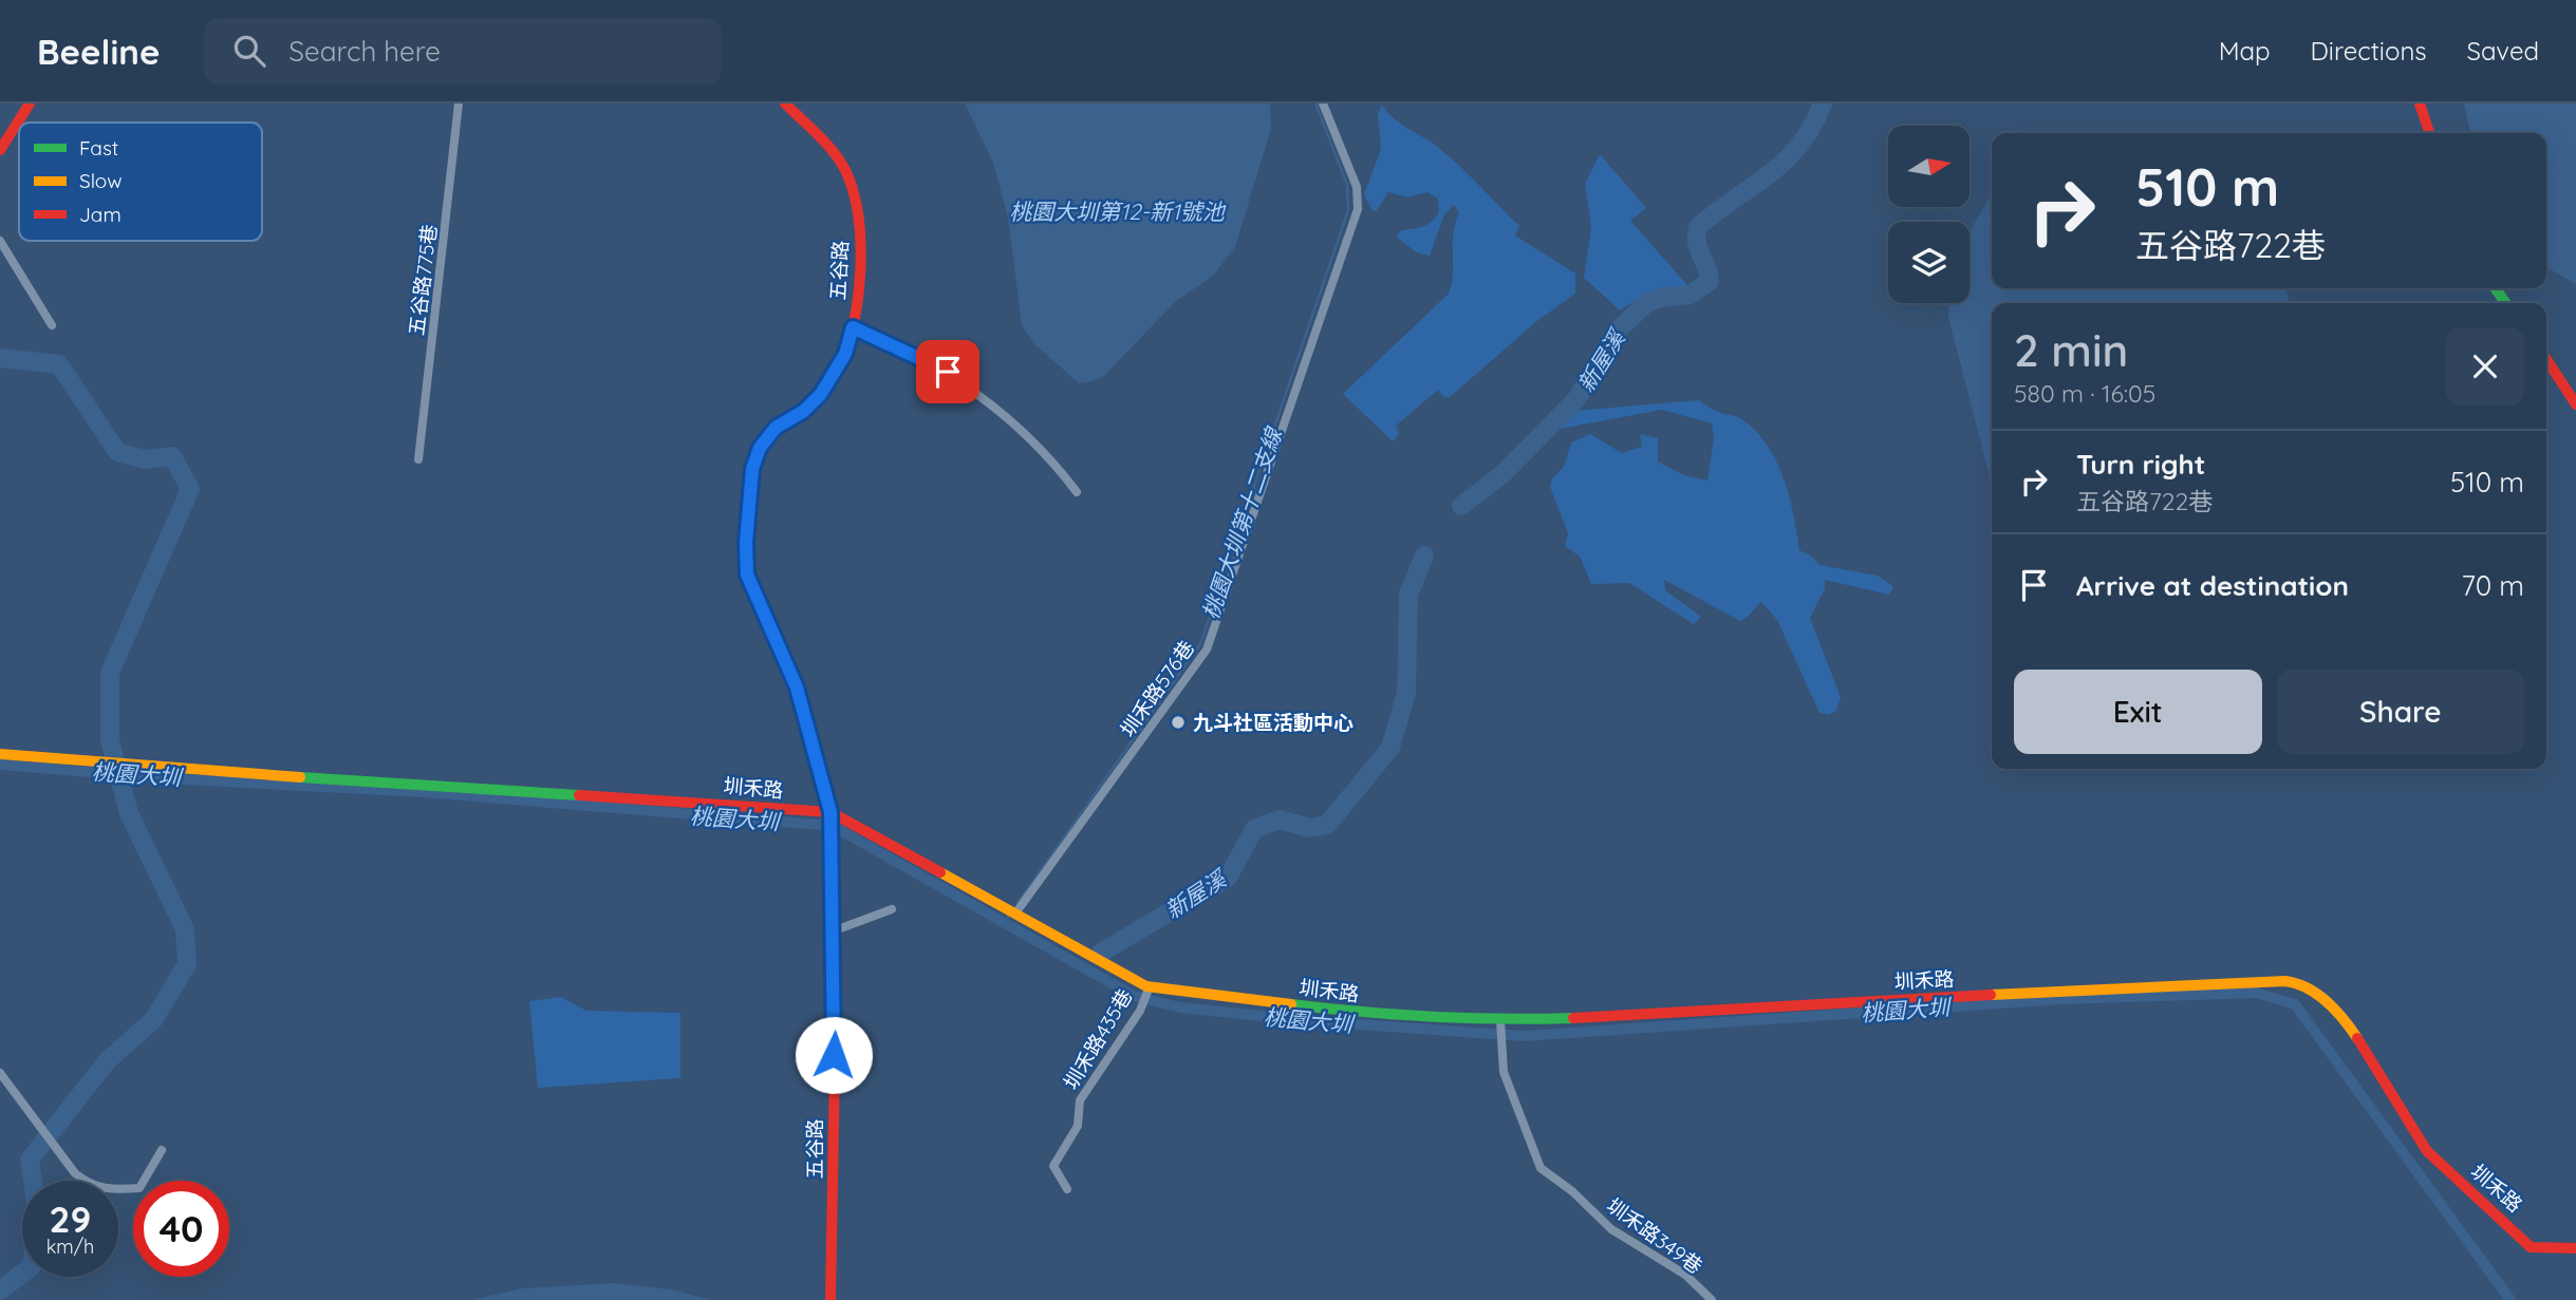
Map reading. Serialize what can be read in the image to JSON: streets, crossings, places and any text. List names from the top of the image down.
{
  "streets": {
    "street": [
      "五谷路",
      "五谷路775巷",
      "圳禾路576巷",
      "圳禾路",
      "圳禾路435巷",
      "圳禾路349巷"
    ]
  },
  "crossings": [
    ["五谷路", "圳禾路"],
    ["圳禾路576巷", "圳禾路"],
    ["圳禾路", "圳禾路435巷"],
    ["圳禾路", "圳禾路349巷"]
  ],
  "water": [
    "桃園大圳第12-新1號池",
    "新屋溪",
    "桃園大圳第十二支線",
    "桃園大圳"
  ],
  "places": ["九斗社區活動中心"],
  "legend": ["Fast", "Slow", "Jam"],
  "north": "right",
  "page": {
    "header": "Beeline",
    "search": "Search here",
    "nav": ["Map", "Directions", "Saved"],
    "turn": ["510 m", "五谷路722巷"],
    "heading": ["2 min", "580 m · 16:05"],
    "list": [
      {
        "name": "Turn right",
        "note": "五谷路722巷",
        "value": "510 m"
      },
      {
        "name": "Arrive at destination",
        "value": "70 m"
      }
    ],
    "buttons": ["Exit", "Share"],
    "speed": "29 km/h",
    "limit": "40"
  }
}
